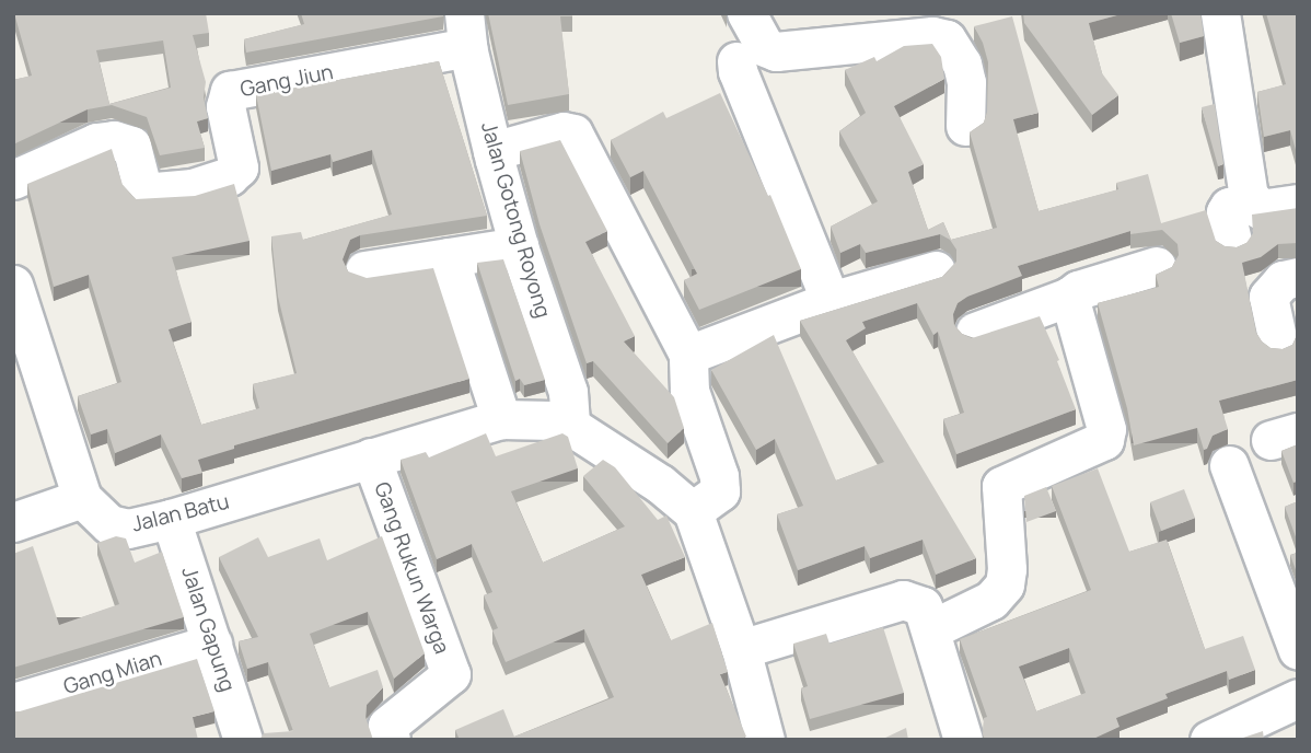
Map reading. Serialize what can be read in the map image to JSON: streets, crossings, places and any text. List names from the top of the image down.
{
  "streets": {
    "street": [
      "Gang Jiun",
      "Jalan Gotong Royong",
      "Jalan Batu",
      "Gang Rukun Warga",
      "Jalan Gapung",
      "Gang Mian"
    ]
  },
  "crossings": [
    ["Gang Jiun", "Jalan Gotong Royong"],
    ["Jalan Gotong Royong", "Jalan Batu"],
    ["Jalan Batu", "Gang Rukun Warga"],
    ["Jalan Batu", "Jalan Gapung"],
    ["Jalan Gapung", "Gang Mian"]
  ]
}
